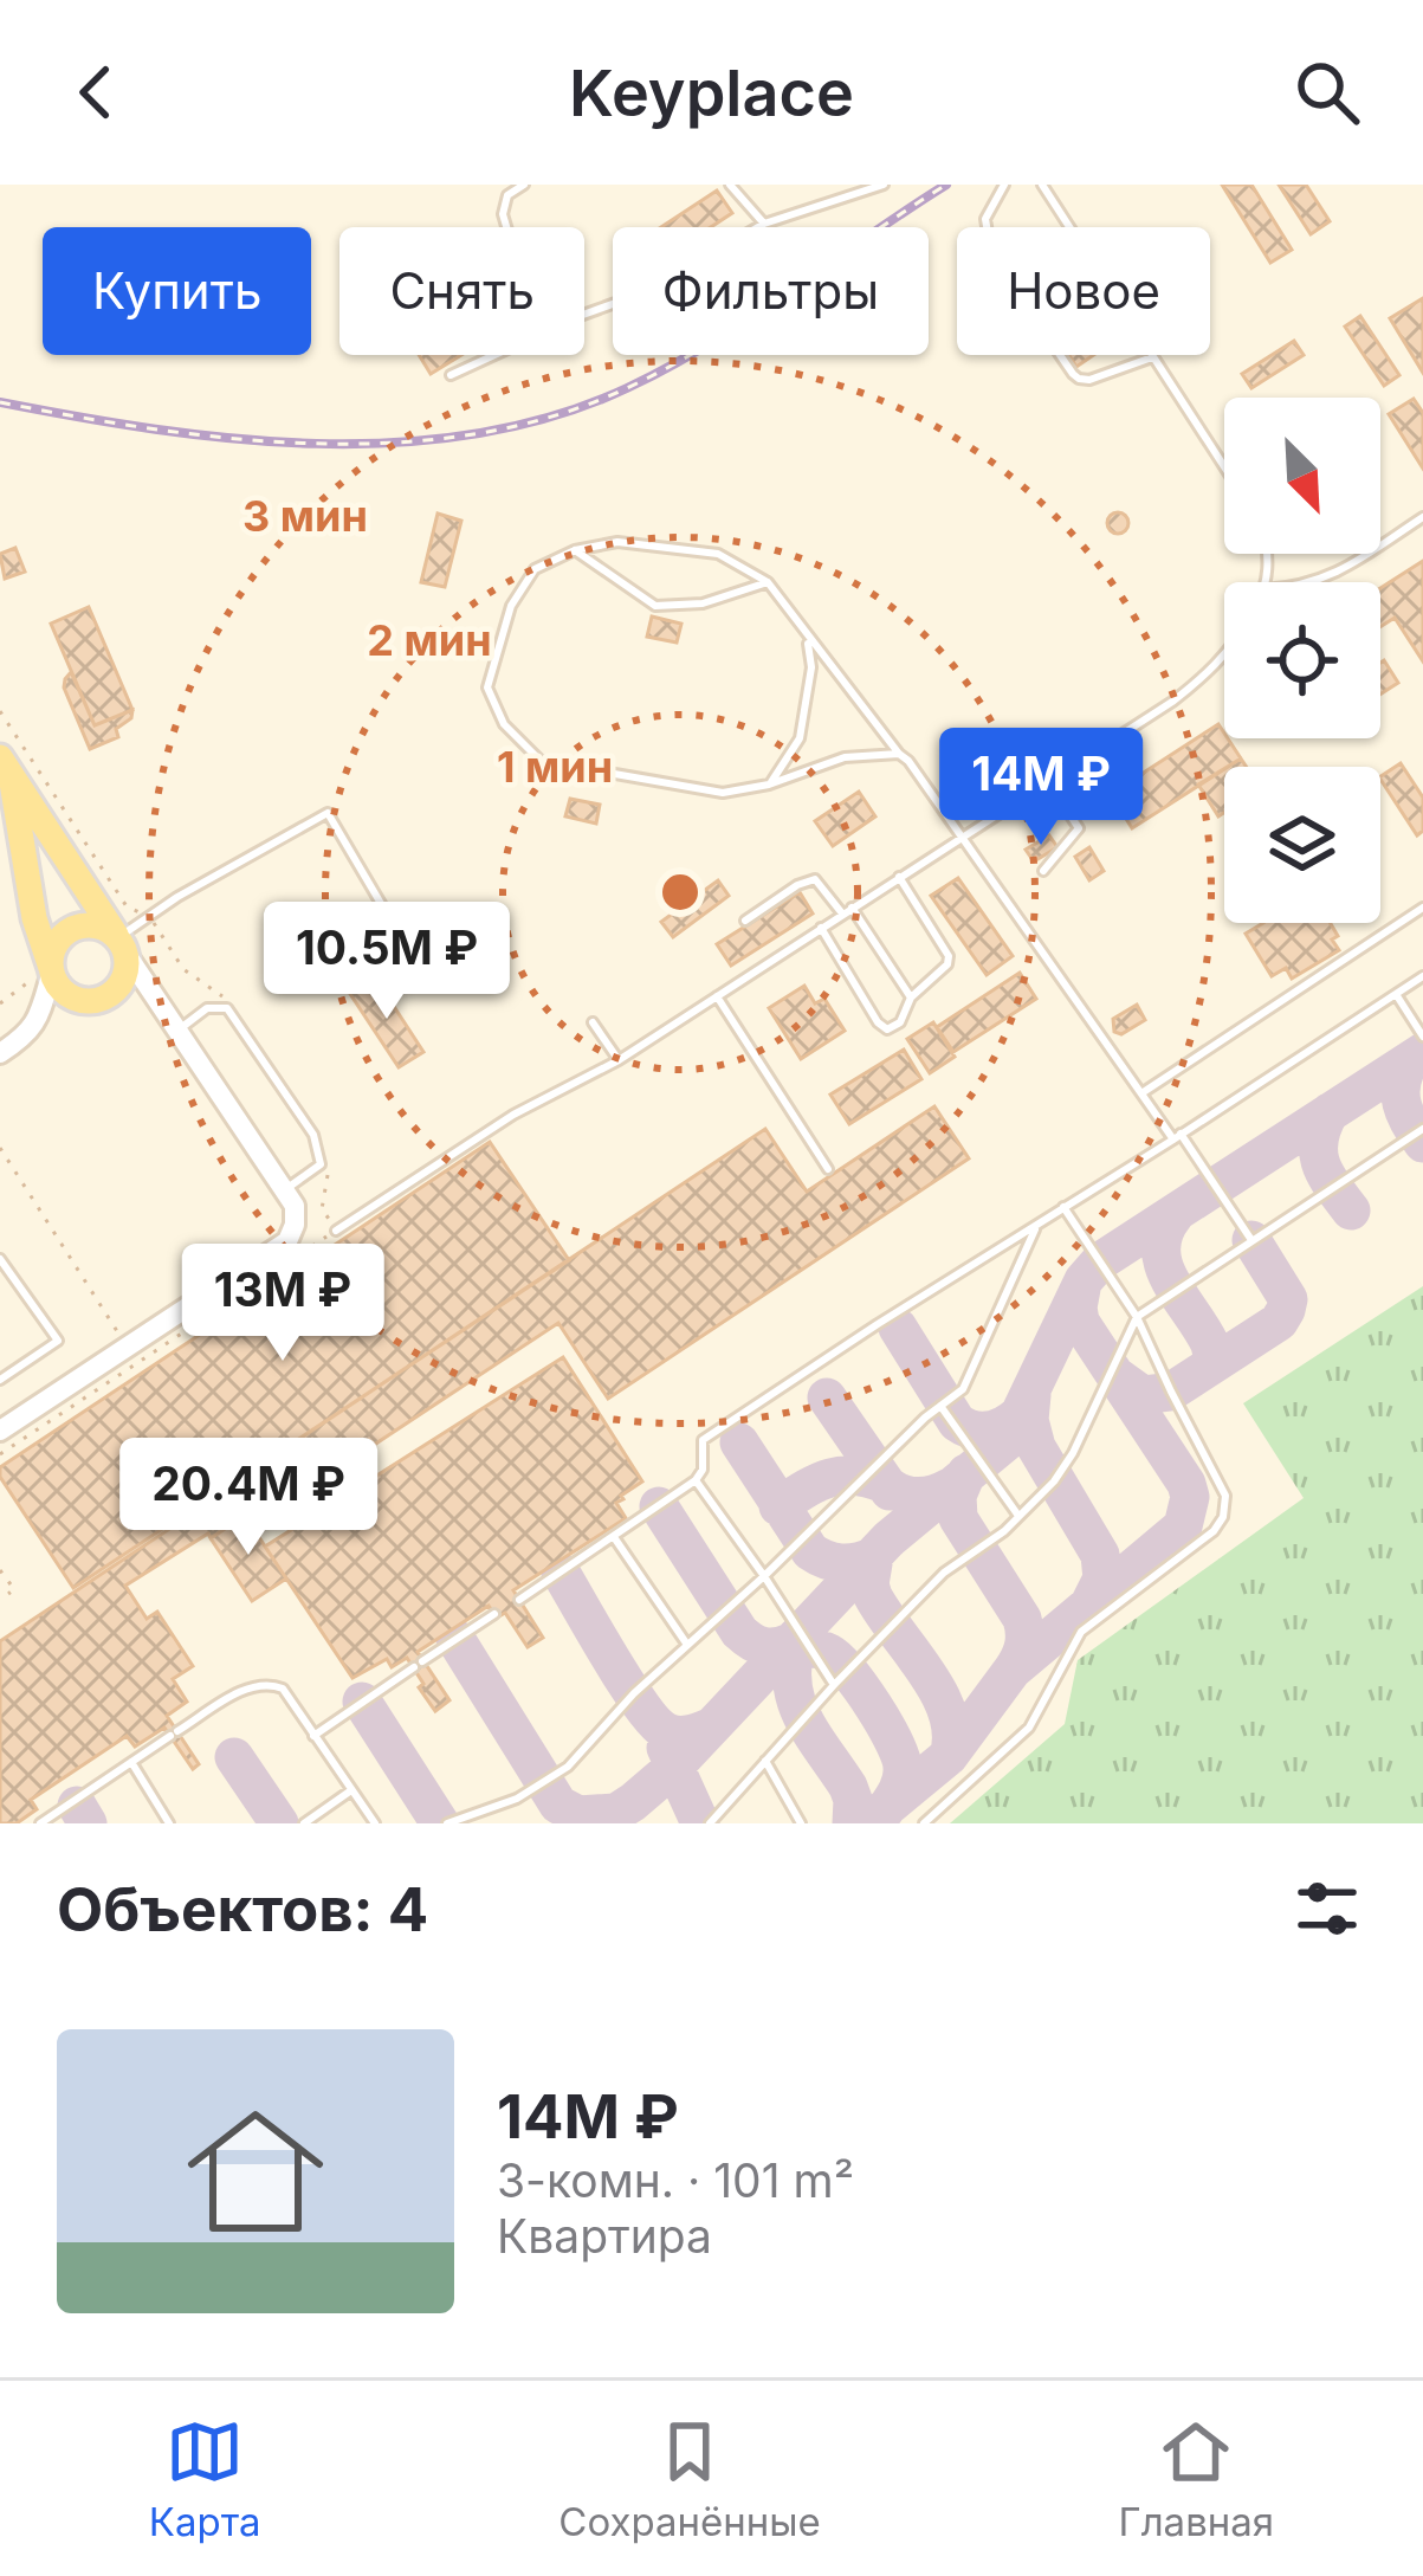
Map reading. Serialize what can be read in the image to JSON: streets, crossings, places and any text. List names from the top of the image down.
{
  "north": "bottom right",
  "page": {
    "header": "Keyplace",
    "chip": [
      "Купить",
      "Снять",
      "Фильтры",
      "Новое"
    ],
    "price": [
      "14M ₽",
      "10.5M ₽",
      "13M ₽",
      "20.4M ₽"
    ],
    "heading": "Объектов: 4",
    "list": [
      {
        "name": "14M ₽",
        "note": "3-комн. · 101 m² · Квартира"
      }
    ],
    "tabs": ["Карта", "Сохранённые", "Главная"]
  },
  "rings": ["3 мин", "2 мин", "1 мин"]
}
